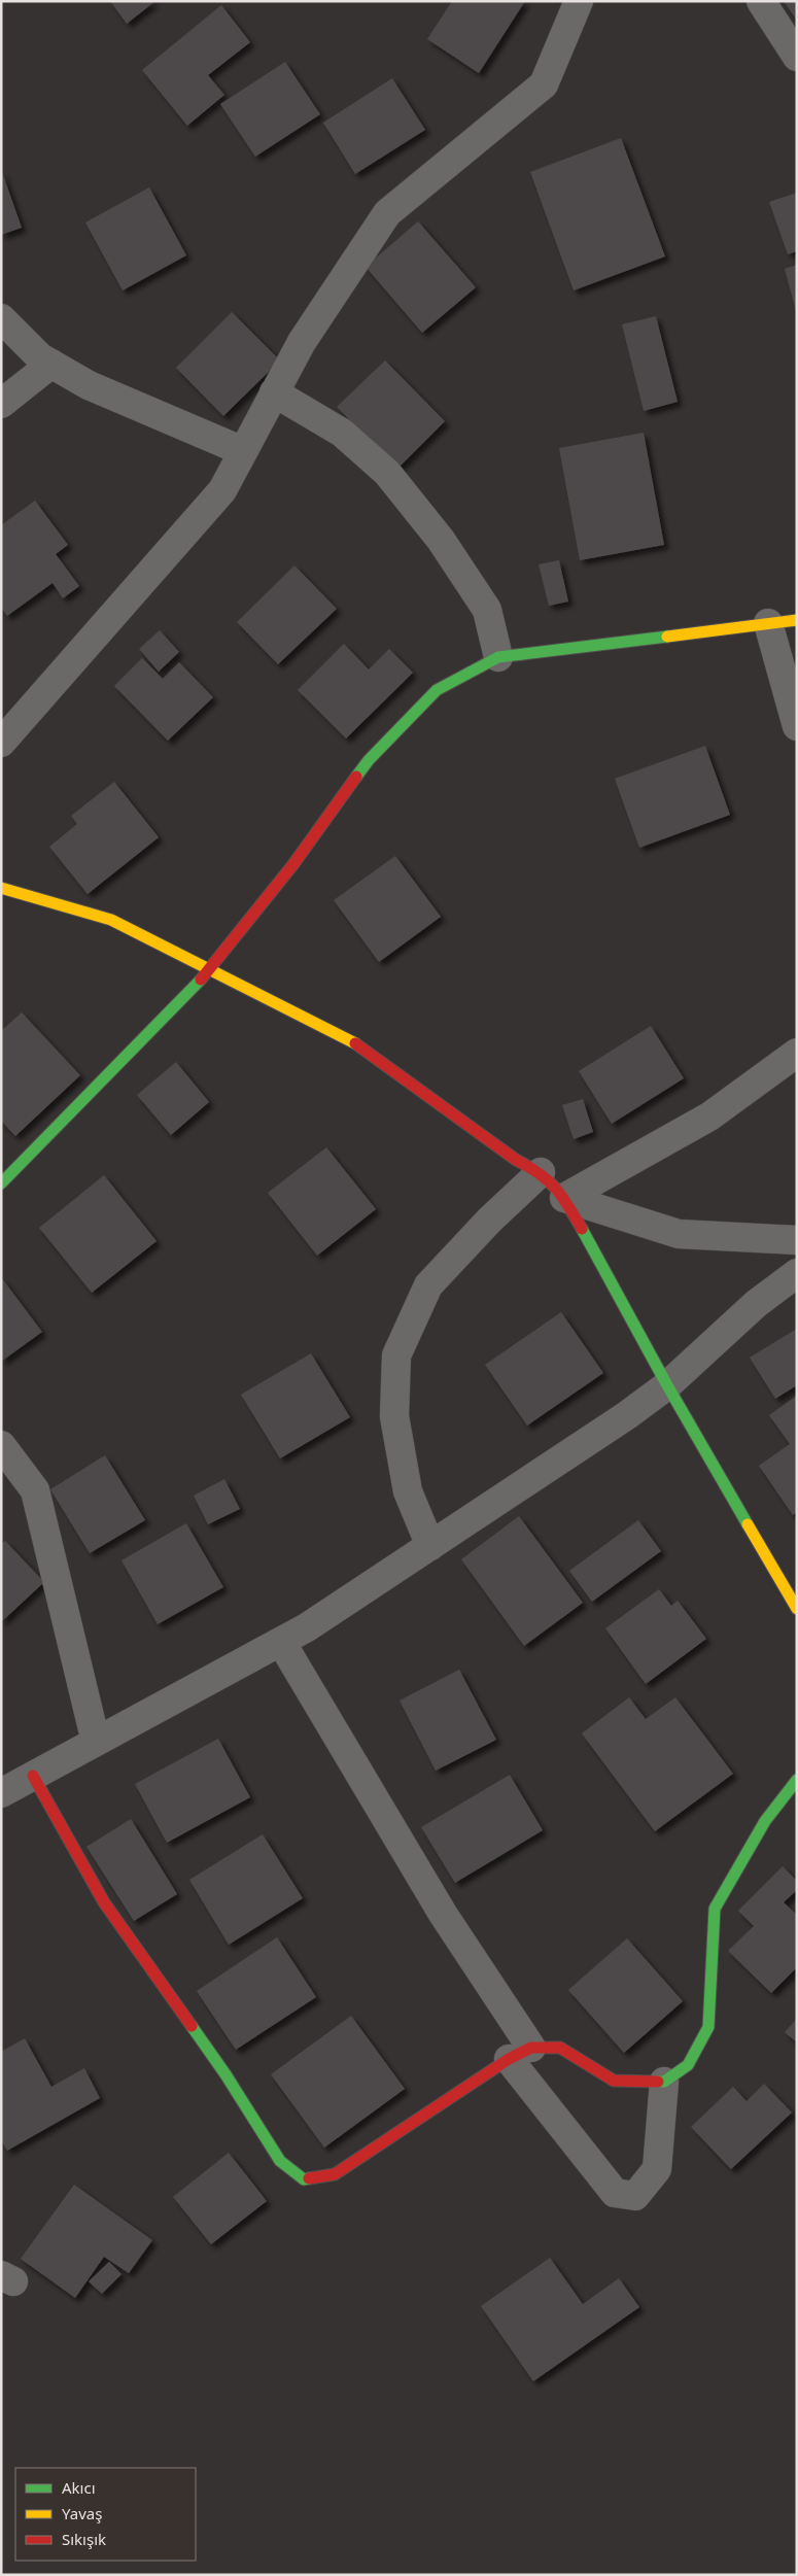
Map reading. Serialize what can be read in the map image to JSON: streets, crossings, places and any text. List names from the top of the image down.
{
  "legend": ["Akıcı", "Yavaş", "Sıkışık"]
}
